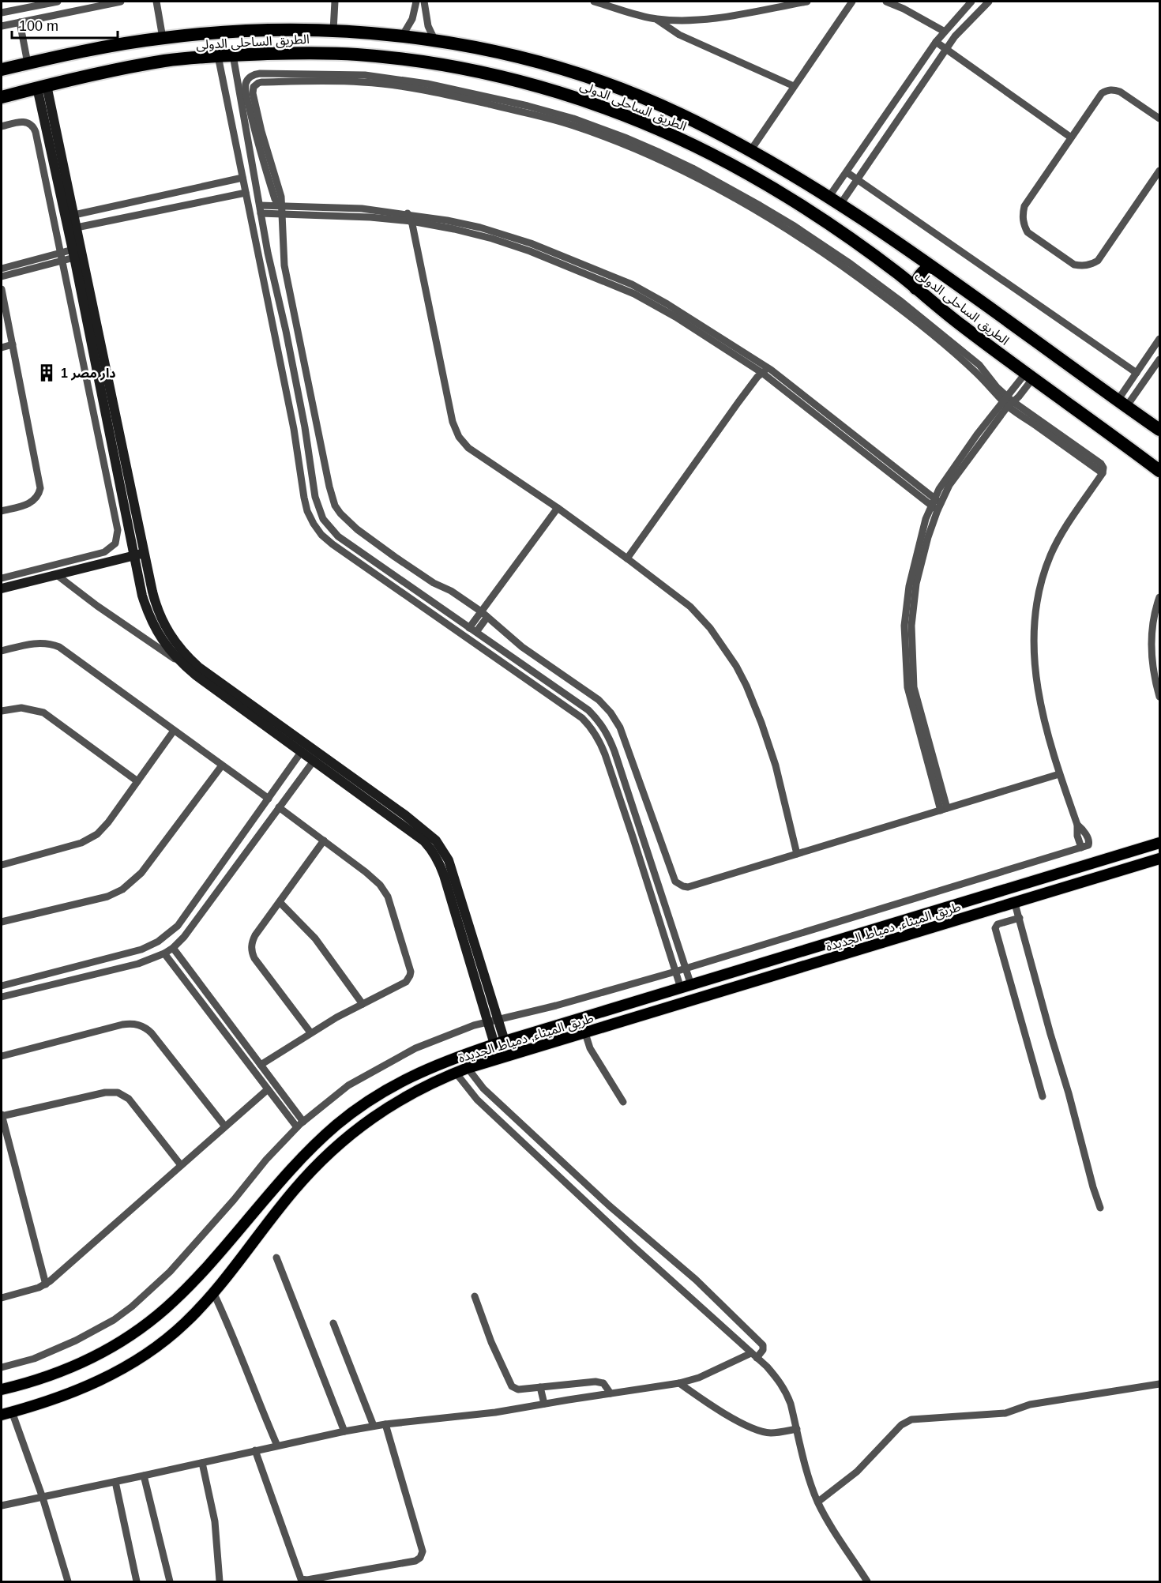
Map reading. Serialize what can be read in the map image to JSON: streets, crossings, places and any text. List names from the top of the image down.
{
  "streets": {
    "highway": ["الطريق الساحلى الدولى"],
    "main road": ["طريق الميناء, دمياط الجديدة"]
  },
  "places": {
    "building": ["دار مصر 1"]
  },
  "scale_bar": "100 m"
}
